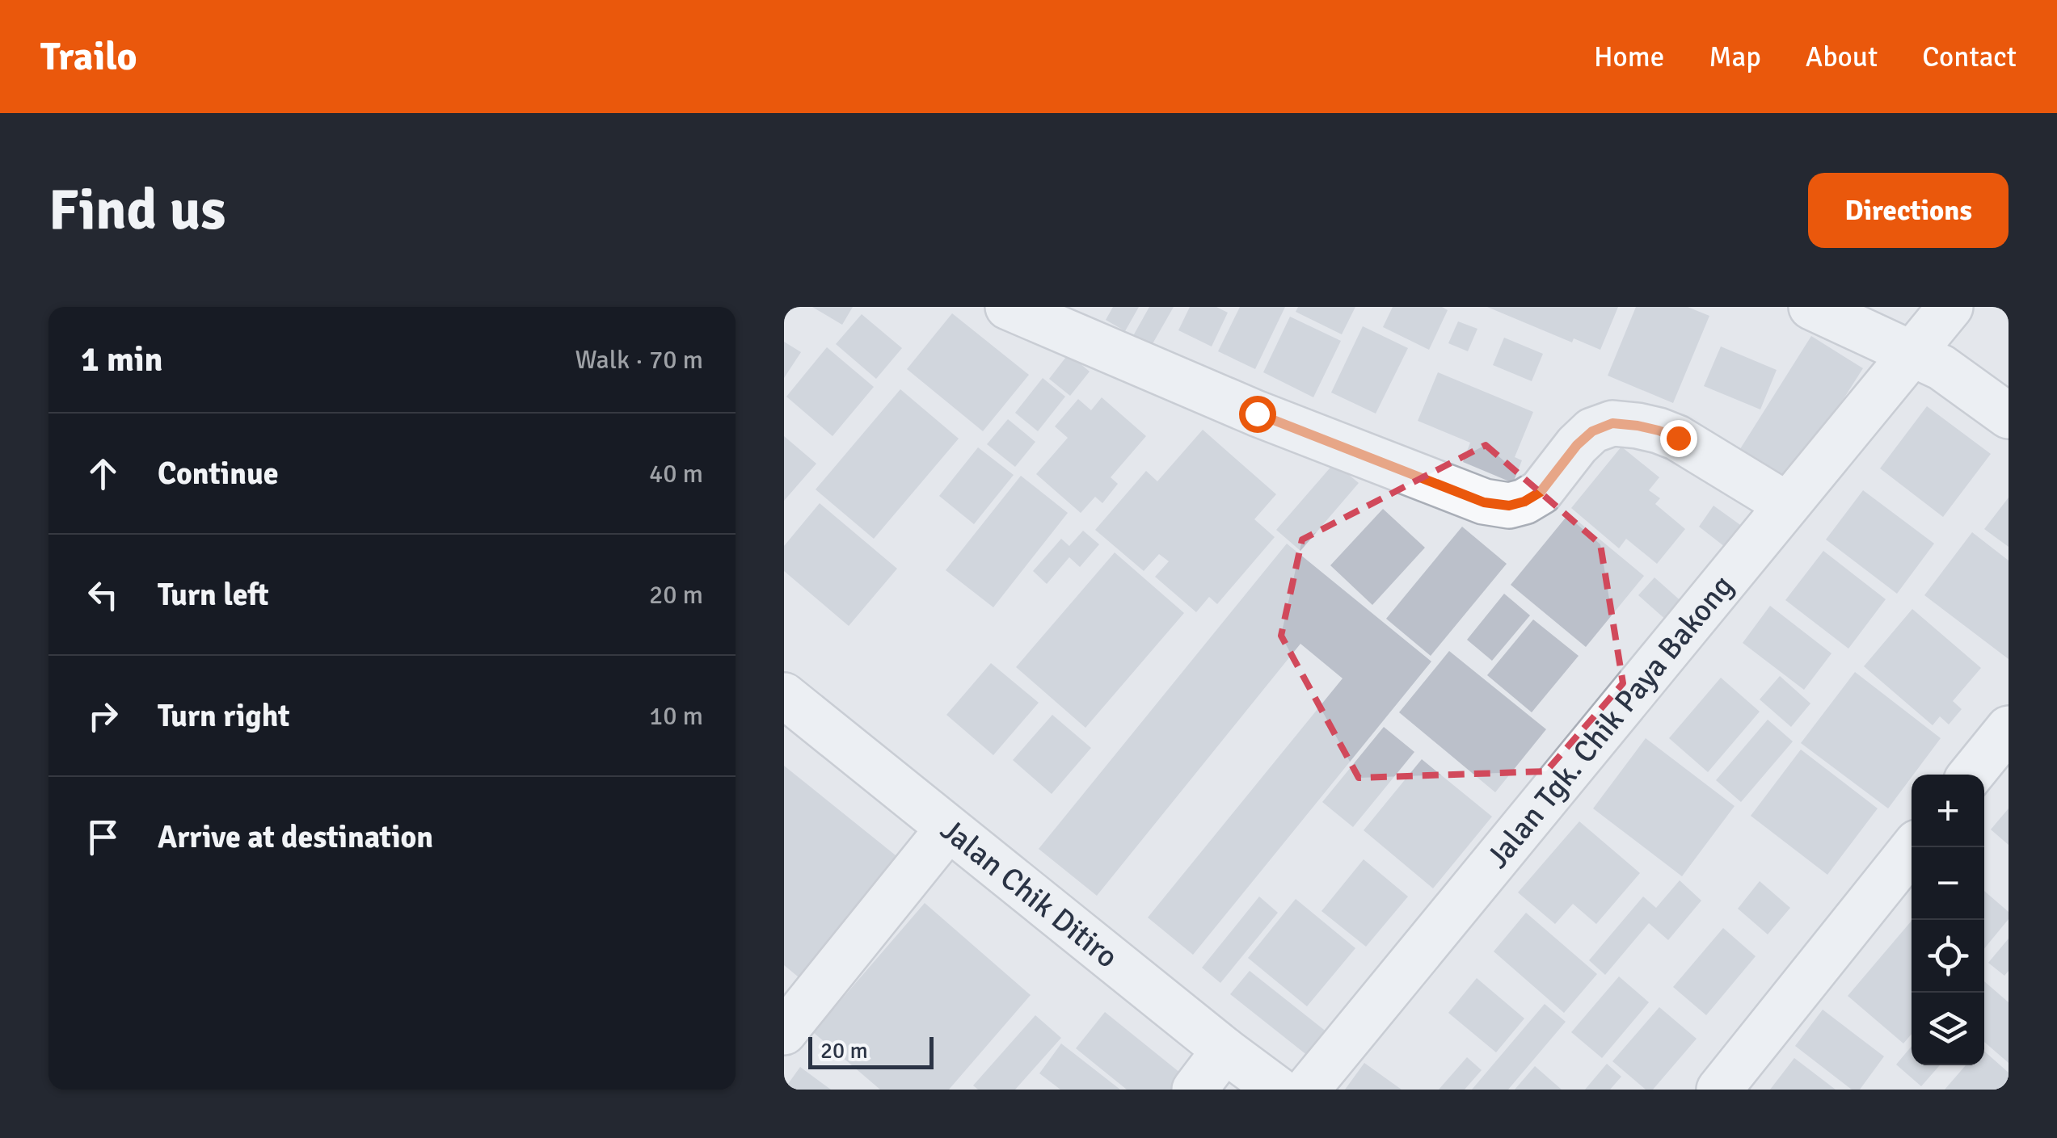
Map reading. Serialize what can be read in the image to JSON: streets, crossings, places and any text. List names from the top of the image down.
{
  "streets": {
    "street": ["Jalan Tgk. Chik Paya Bakong", "Jalan Chik Ditiro"]
  },
  "scale_bar": "20 m",
  "page": {
    "header": "Trailo",
    "nav": [
      "Home",
      "Map",
      "About",
      "Contact"
    ],
    "buttons": "Directions",
    "title": "Find us",
    "heading": ["1 min", "Walk · 70 m"],
    "list": [
      ["Continue", "40 m"],
      ["Turn left", "20 m"],
      ["Turn right", "10 m"],
      "Arrive at destination"
    ],
    "map_buttons": ["+", "−"],
    "scale": "20 m"
  }
}
